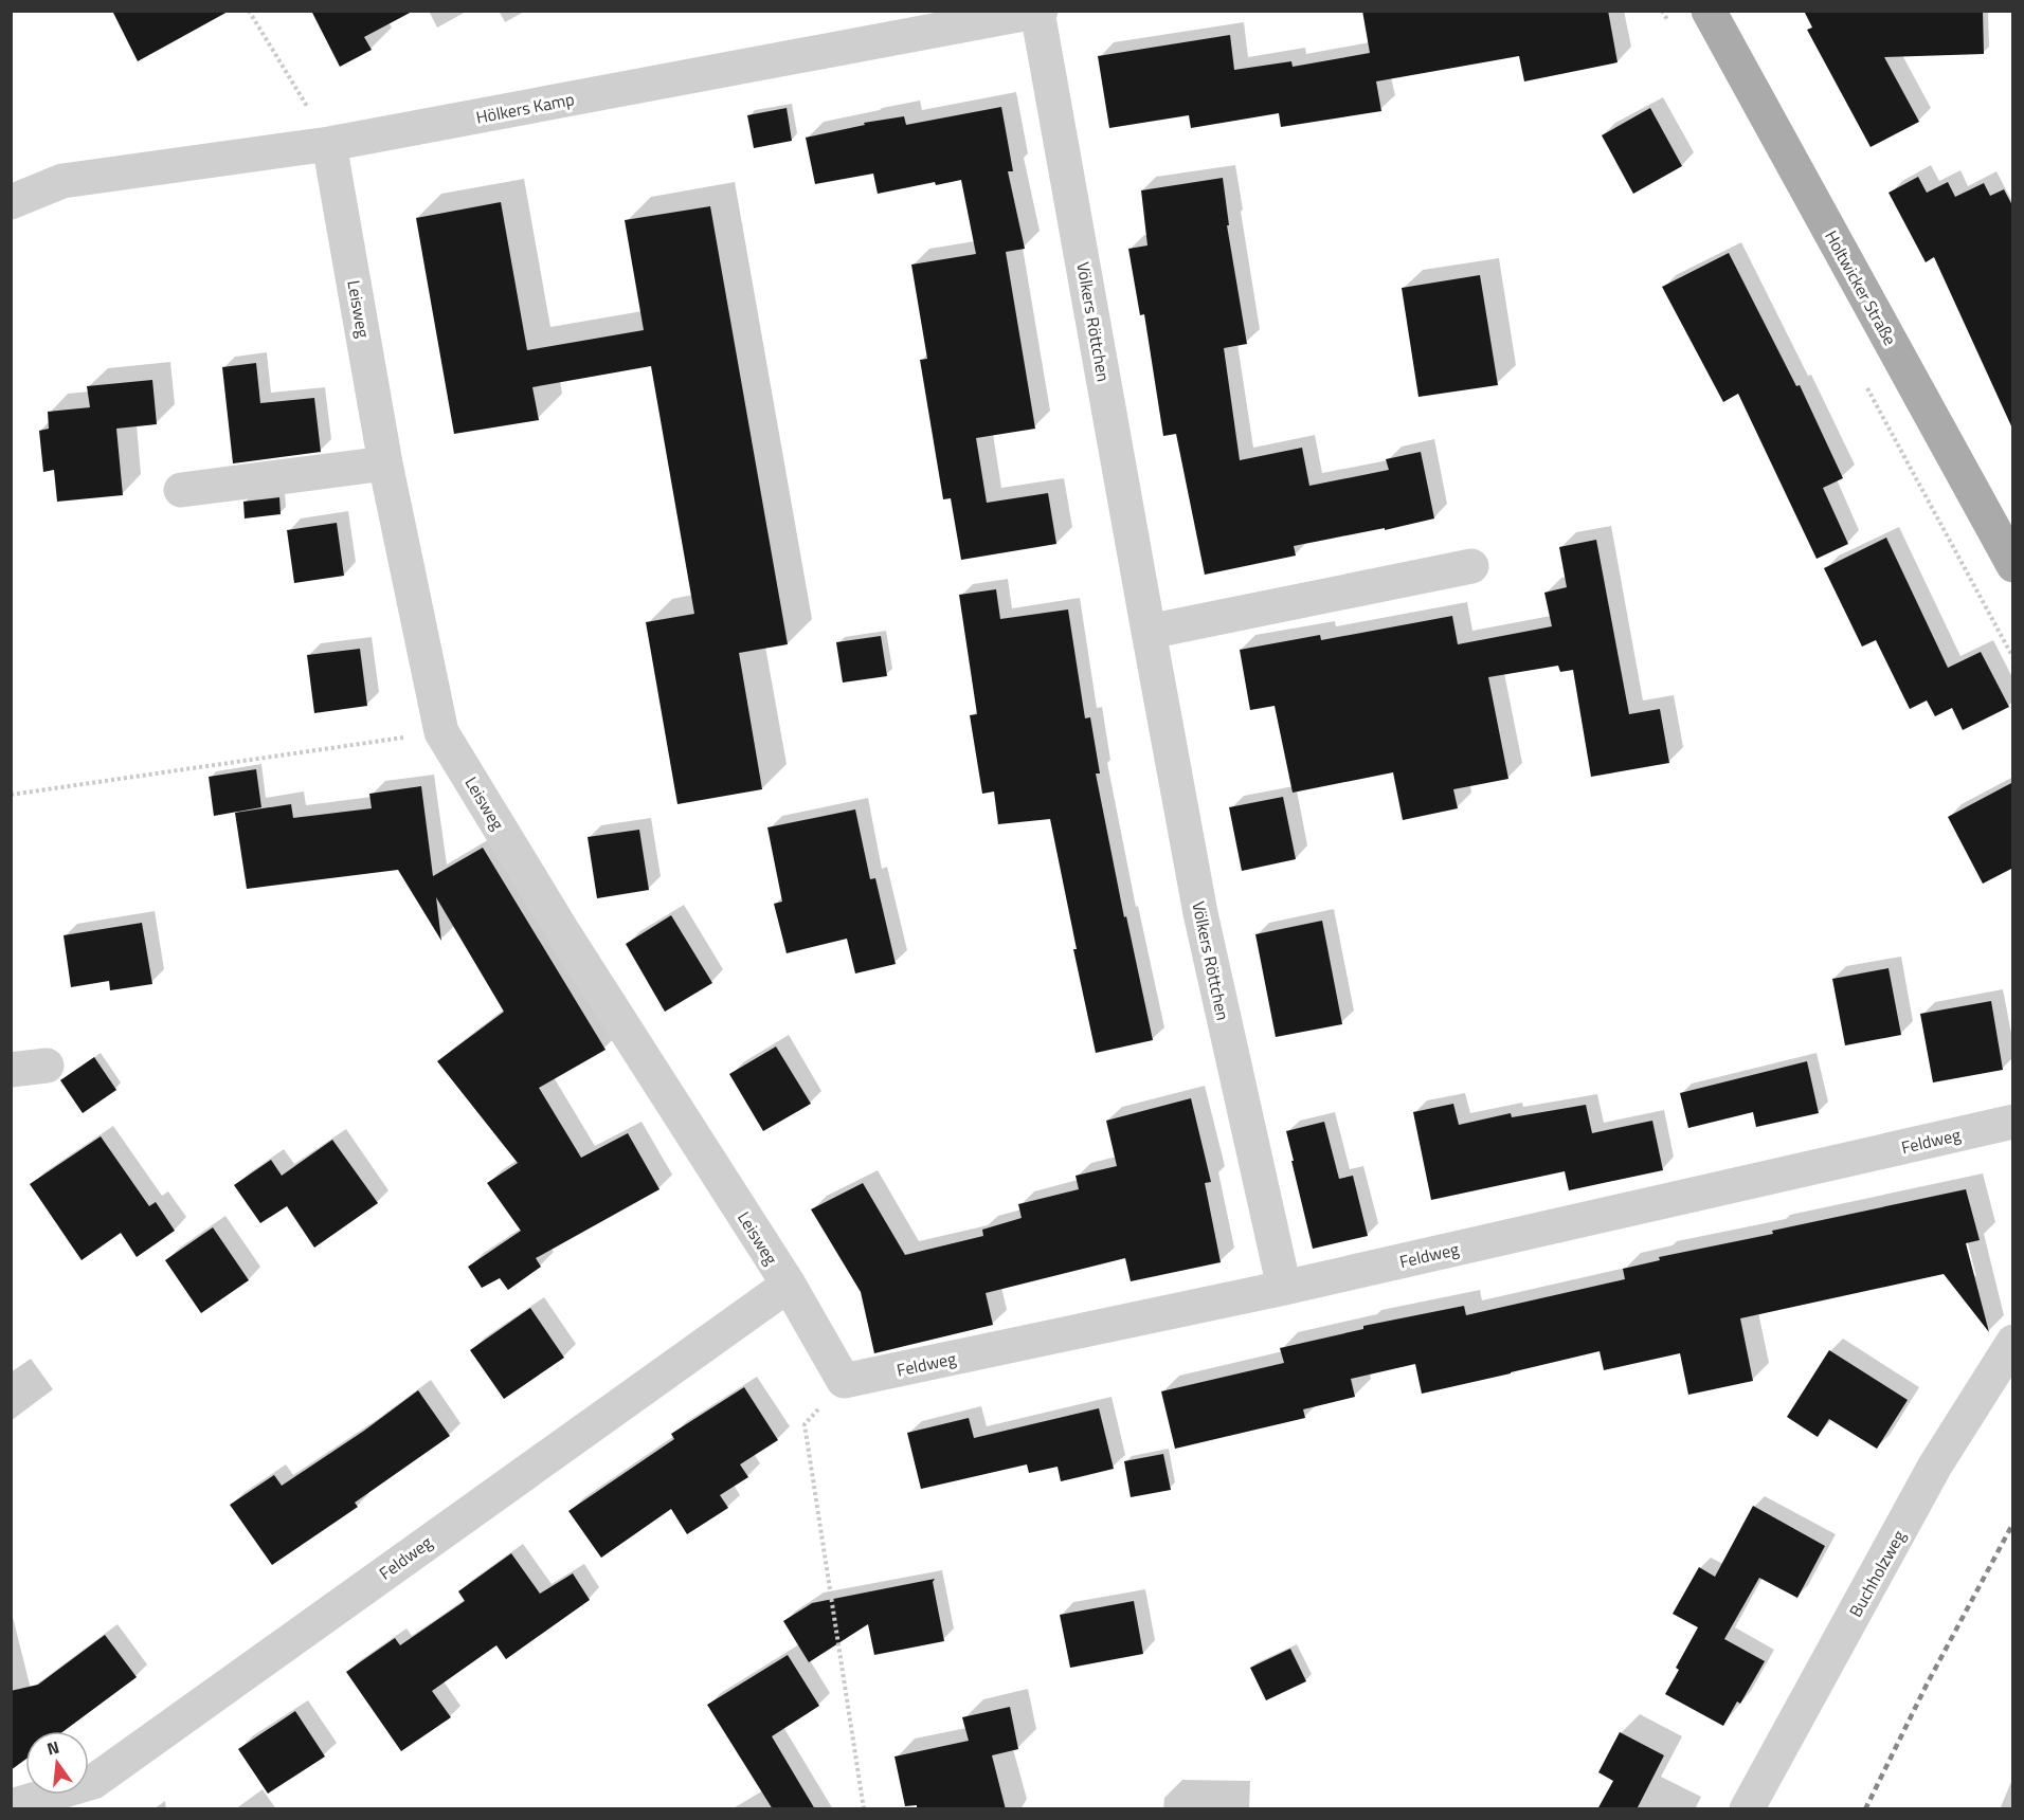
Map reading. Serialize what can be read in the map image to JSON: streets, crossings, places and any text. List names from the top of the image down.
{
  "streets": {
    "main road": ["Holtwicker Straße"],
    "street": [
      "Hölkers Kamp",
      "Leisweg",
      "Völkers Röttchen",
      "Feldweg",
      "Buchholzweg"
    ]
  },
  "crossings": [
    ["Hölkers Kamp", "Leisweg"],
    ["Hölkers Kamp", "Völkers Röttchen"],
    ["Leisweg", "Feldweg"],
    ["Völkers Röttchen", "Feldweg"]
  ],
  "north": "top"
}
